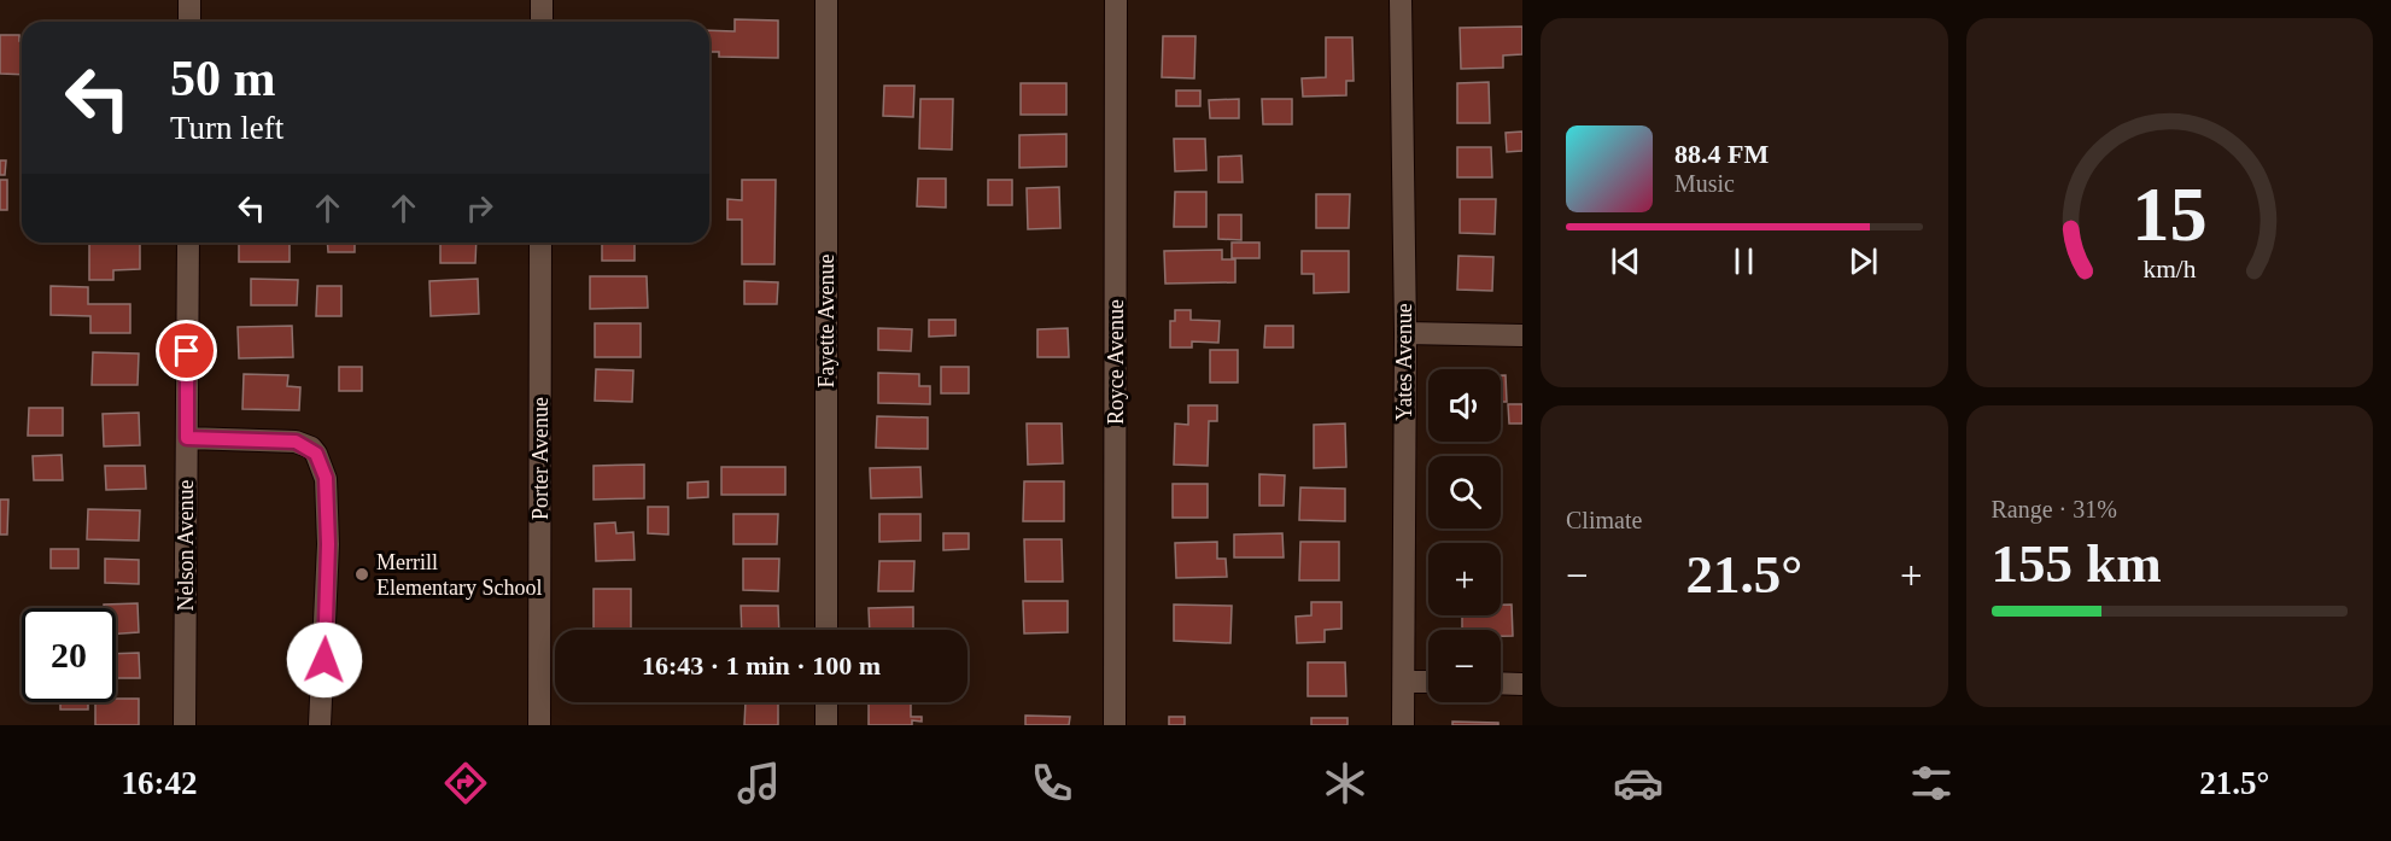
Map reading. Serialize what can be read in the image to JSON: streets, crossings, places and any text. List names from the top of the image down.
{
  "streets": {
    "street": [
      "Fayette Avenue",
      "Royce Avenue",
      "Yates Avenue",
      "Porter Avenue",
      "Nelson Avenue"
    ]
  },
  "places": ["Merrill Elementary School"],
  "page": {
    "turn": ["50 m", "Turn left"],
    "song": ["88.4 FM", "Music"],
    "map_buttons": ["+", "−"],
    "tile": [
      "Climate",
      ["Range · 31%", "155 km"]
    ],
    "heat": ["−", "21.5°", "+"],
    "limit": "20",
    "trip": "16:43 · 1 min · 100 m",
    "tabs": ["16:42", "21.5°"],
    "gauge": ["15", "km/h"]
  }
}
